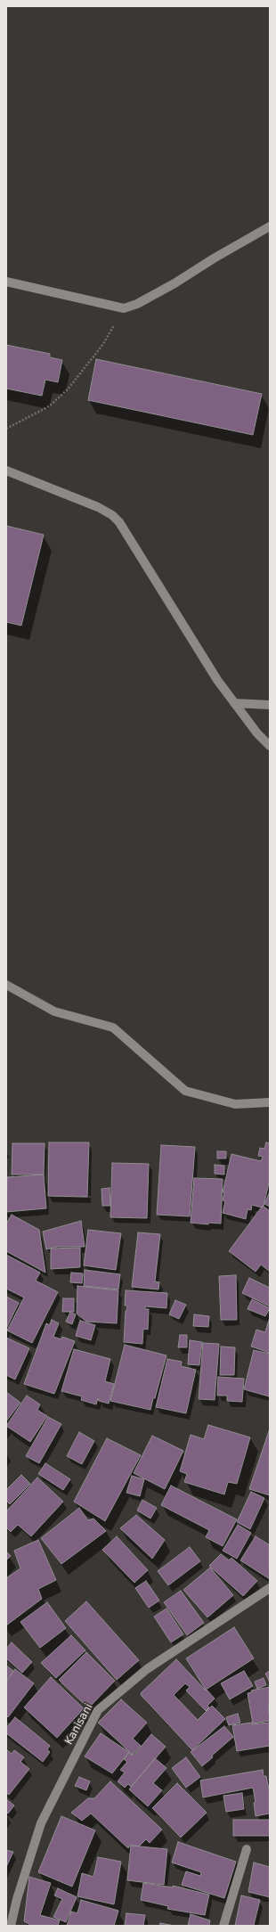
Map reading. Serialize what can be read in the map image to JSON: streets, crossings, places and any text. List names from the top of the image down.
{
  "streets": {
    "street": ["Kanisani"]
  }
}
